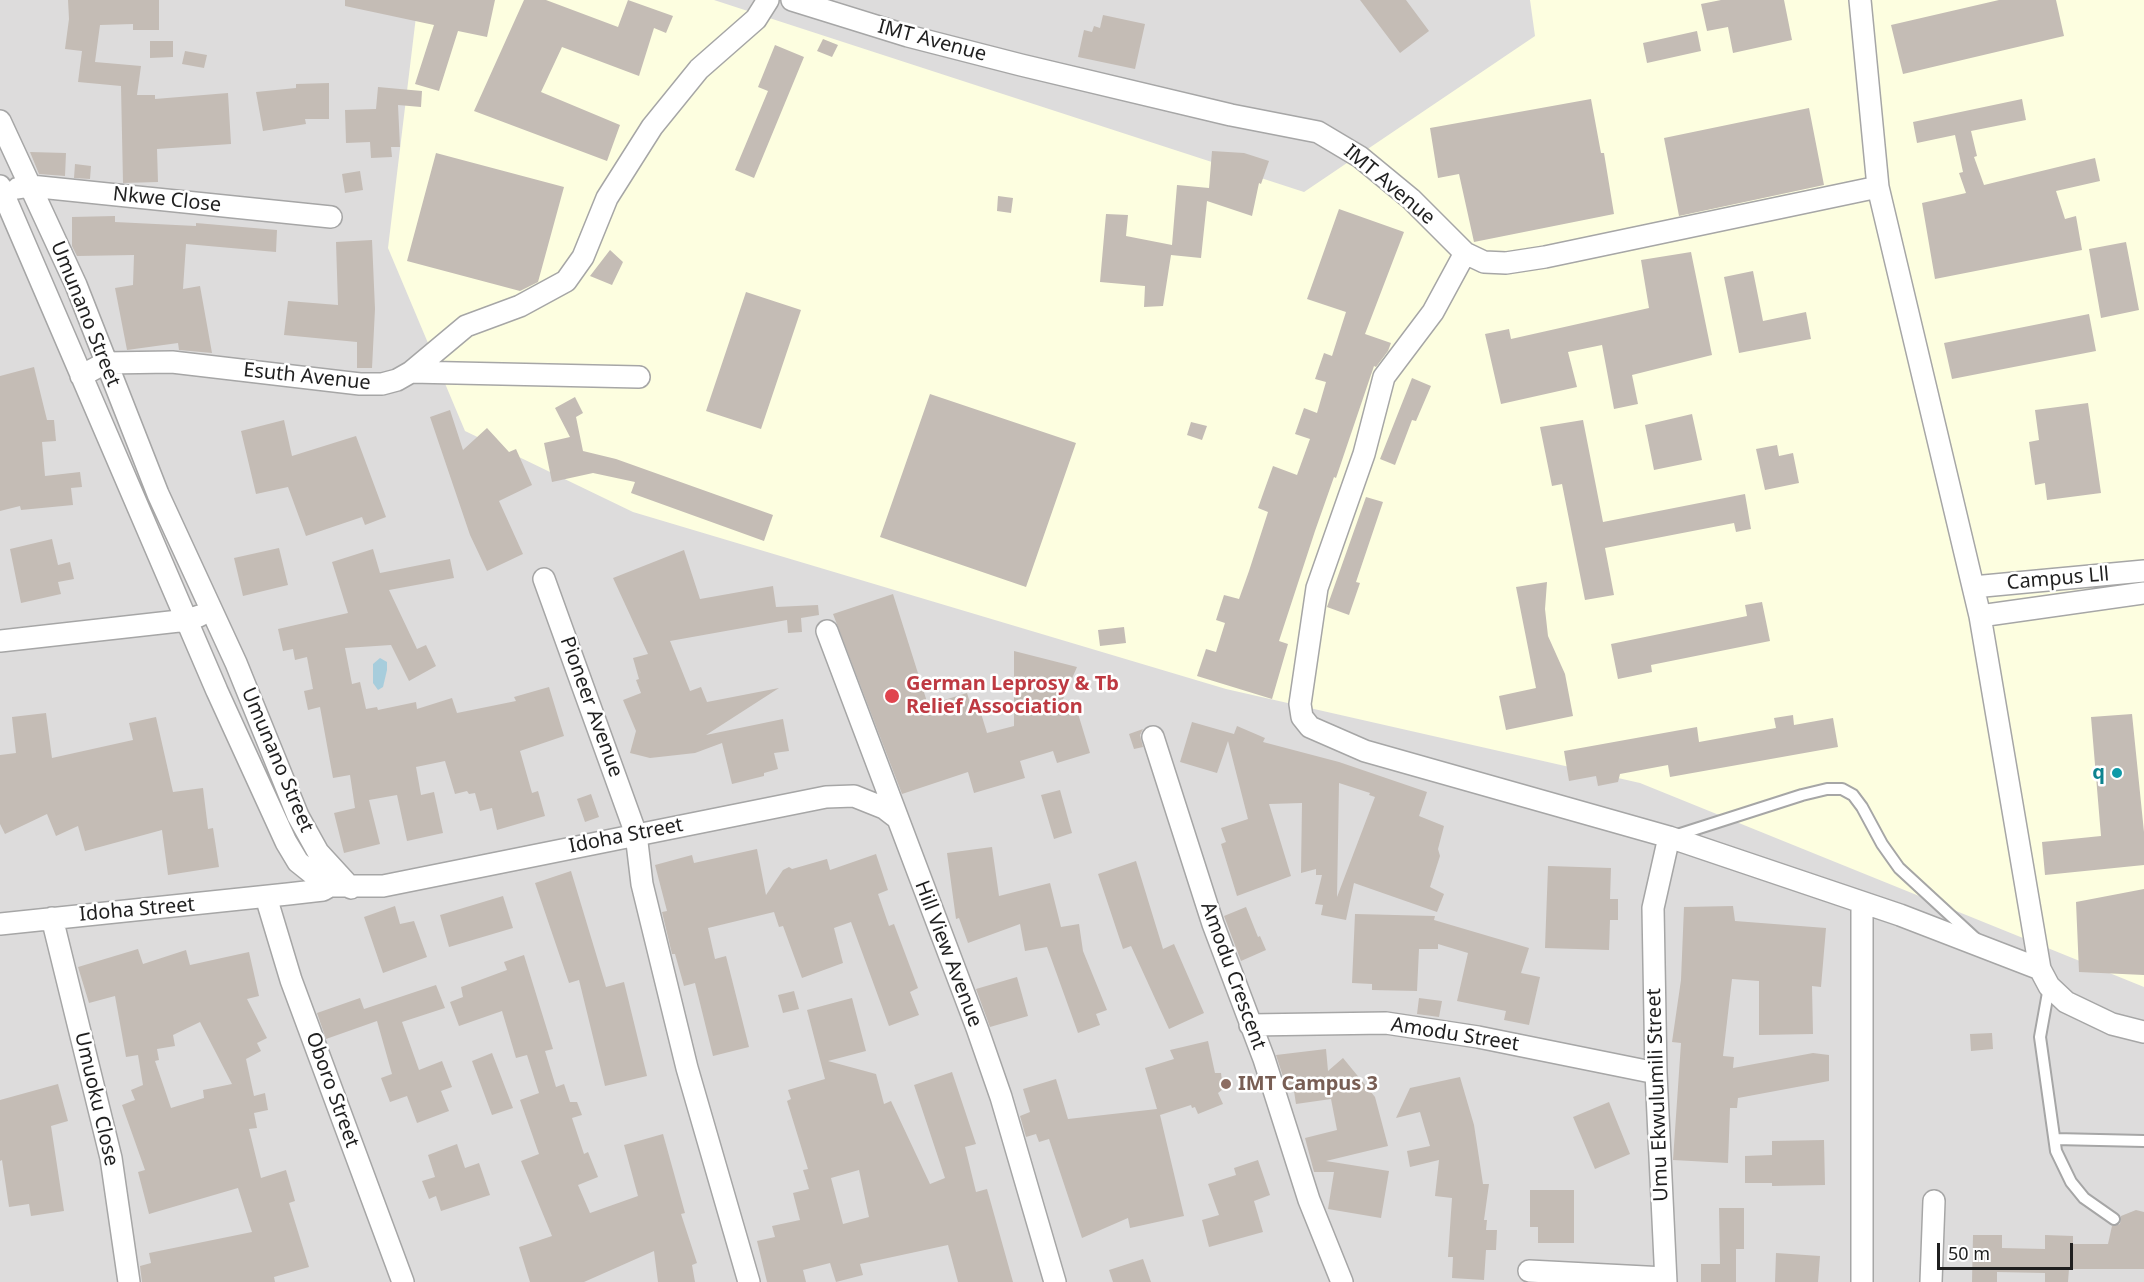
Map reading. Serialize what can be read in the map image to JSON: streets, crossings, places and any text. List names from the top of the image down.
{
  "streets": {
    "street": [
      "IMT Avenue",
      "Nkwe Close",
      "Umunano Street",
      "Esuth Avenue",
      "Campus Lll",
      "Pioneer Avenue",
      "Idoha Street",
      "Hill View Avenue",
      "Amodu Crescent",
      "Amodu Street",
      "Oboro Street",
      "Umu Ekwulumili Street",
      "Umuoku Close"
    ]
  },
  "crossings": [
    ["Nkwe Close", "Umunano Street"],
    ["Umunano Street", "Esuth Avenue"],
    ["Umunano Street", "Idoha Street"],
    ["Pioneer Avenue", "Idoha Street"],
    ["Idoha Street", "Hill View Avenue"],
    ["Idoha Street", "Oboro Street"],
    ["Idoha Street", "Umuoku Close"],
    ["Amodu Crescent", "Amodu Street"],
    ["Amodu Street", "Umu Ekwulumili Street"]
  ],
  "places": ["German Leprosy & Tb Relief Association", "q", "IMT Campus 3"],
  "scale_bar": "50 m"
}
